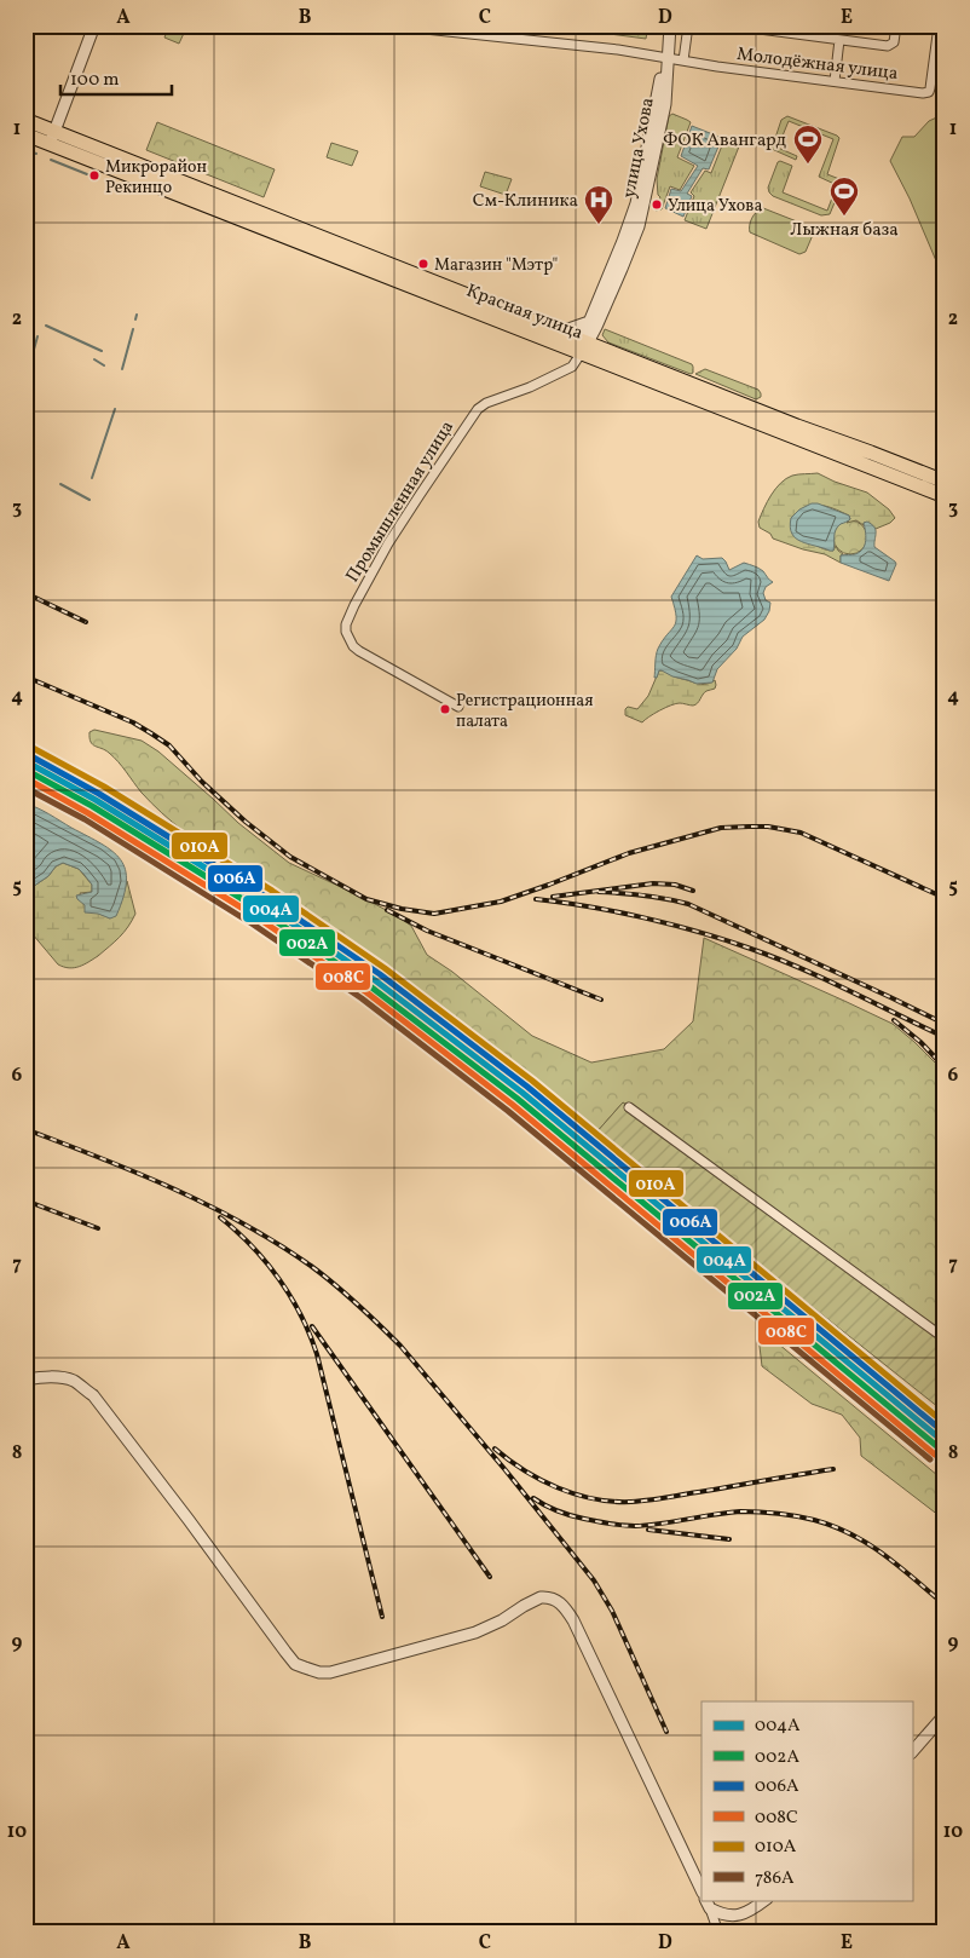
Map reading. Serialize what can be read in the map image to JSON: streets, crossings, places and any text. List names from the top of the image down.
{
  "streets": {
    "highway": ["Красная улица"],
    "street": ["Молодёжная улица", "улица Ухова", "Промышленная улица"]
  },
  "crossings": [
    ["Молодёжная улица", "улица Ухова"],
    ["улица Ухова", "Красная улица"],
    ["улица Ухова", "Промышленная улица"],
    ["Красная улица", "Промышленная улица"]
  ],
  "places": {
    "sports": ["ФОК Авангард", "Лыжная база"],
    "other": [
      "Микрорайон Рекинцо",
      "Улица Ухова",
      "Магазин \"Мэтр\"",
      "Регистрационная палата"
    ],
    "hospital": ["См-Клиника"]
  },
  "lines": [
    "transit line 010А",
    "transit line 006А",
    "transit line 004А",
    "transit line 002А",
    "transit line 008С",
    "transit line 786А"
  ],
  "legend": [
    "004А",
    "002А",
    "006А",
    "008С",
    "010А",
    "786А"
  ],
  "scale_bar": "100 m",
  "grid": {
    "columns": [
      "A",
      "B",
      "C",
      "D",
      "E"
    ],
    "rows": [
      "1",
      "2",
      "3",
      "4",
      "5",
      "6",
      "7",
      "8",
      "9",
      "10"
    ]
  }
}
